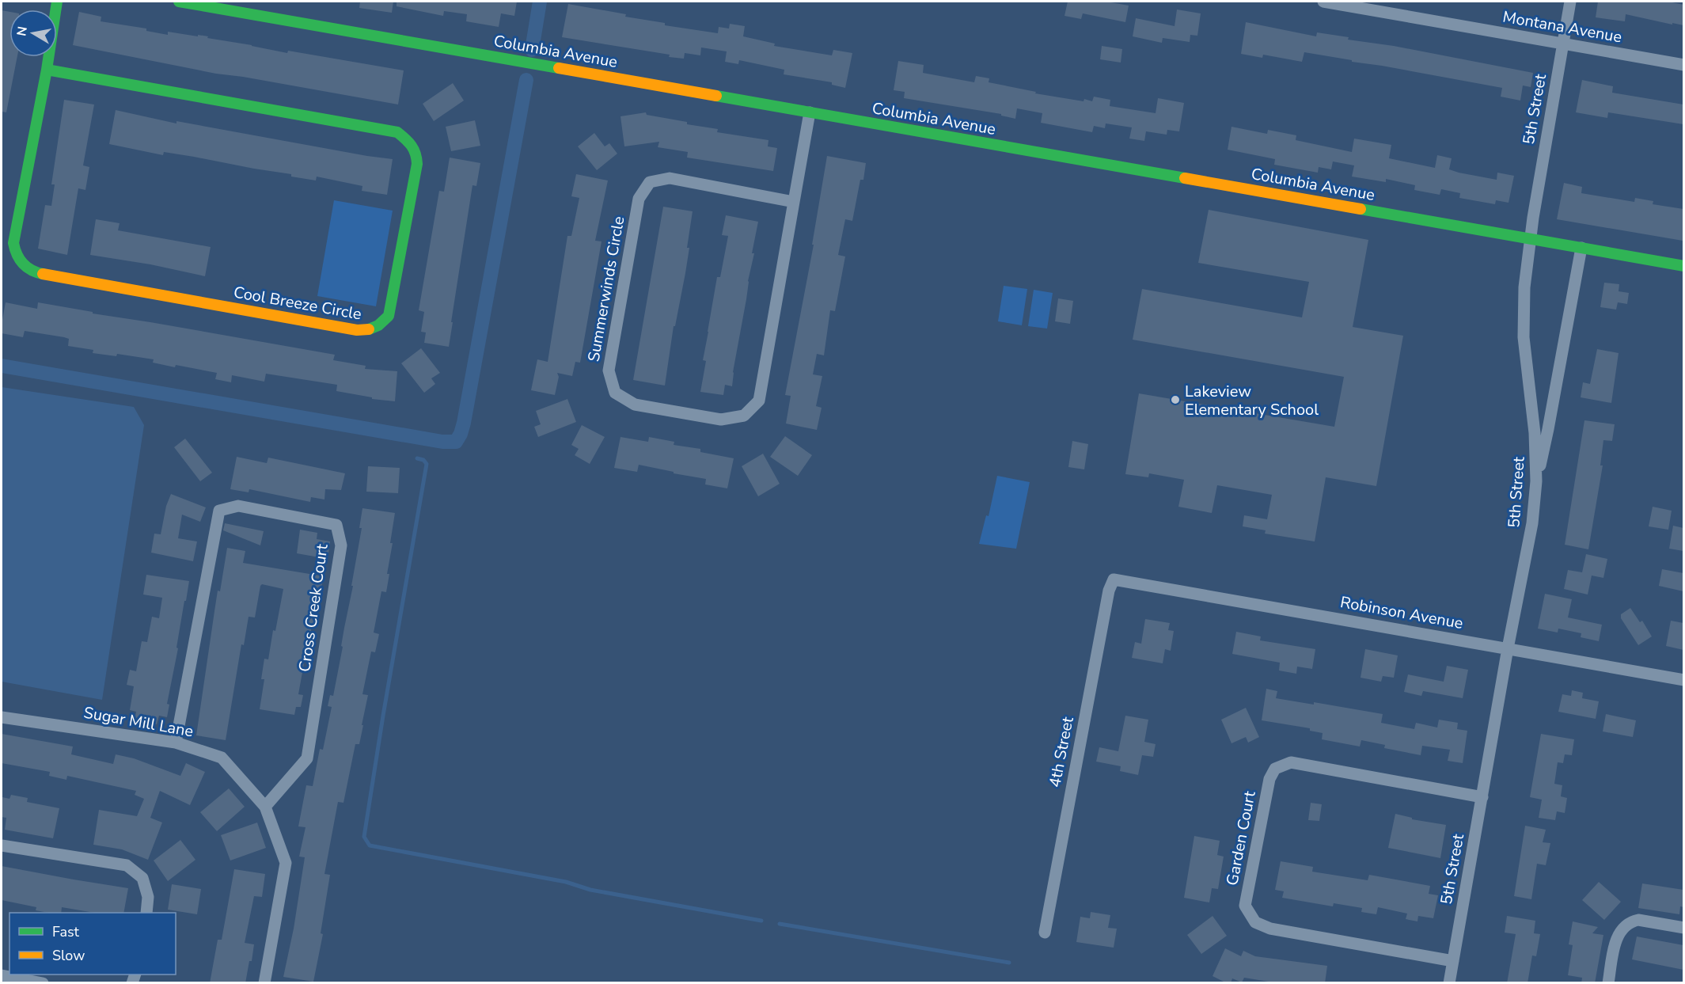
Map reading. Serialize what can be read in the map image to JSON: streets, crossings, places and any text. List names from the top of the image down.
{
  "streets": {
    "street": [
      "Montana Avenue",
      "Columbia Avenue",
      "5th Street",
      "Summerwinds Circle",
      "Cool Breeze Circle",
      "Cross Creek Court",
      "Robinson Avenue",
      "Sugar Mill Lane",
      "4th Street",
      "Garden Court"
    ]
  },
  "crossings": [
    ["Montana Avenue", "5th Street"],
    ["Columbia Avenue", "5th Street"],
    ["Columbia Avenue", "Summerwinds Circle"],
    ["5th Street", "Robinson Avenue"],
    ["5th Street", "Garden Court"],
    ["Cross Creek Court", "Sugar Mill Lane"],
    ["Robinson Avenue", "4th Street"]
  ],
  "places": ["Lakeview Elementary School"],
  "legend": ["Fast", "Slow"],
  "north": "left"
}
